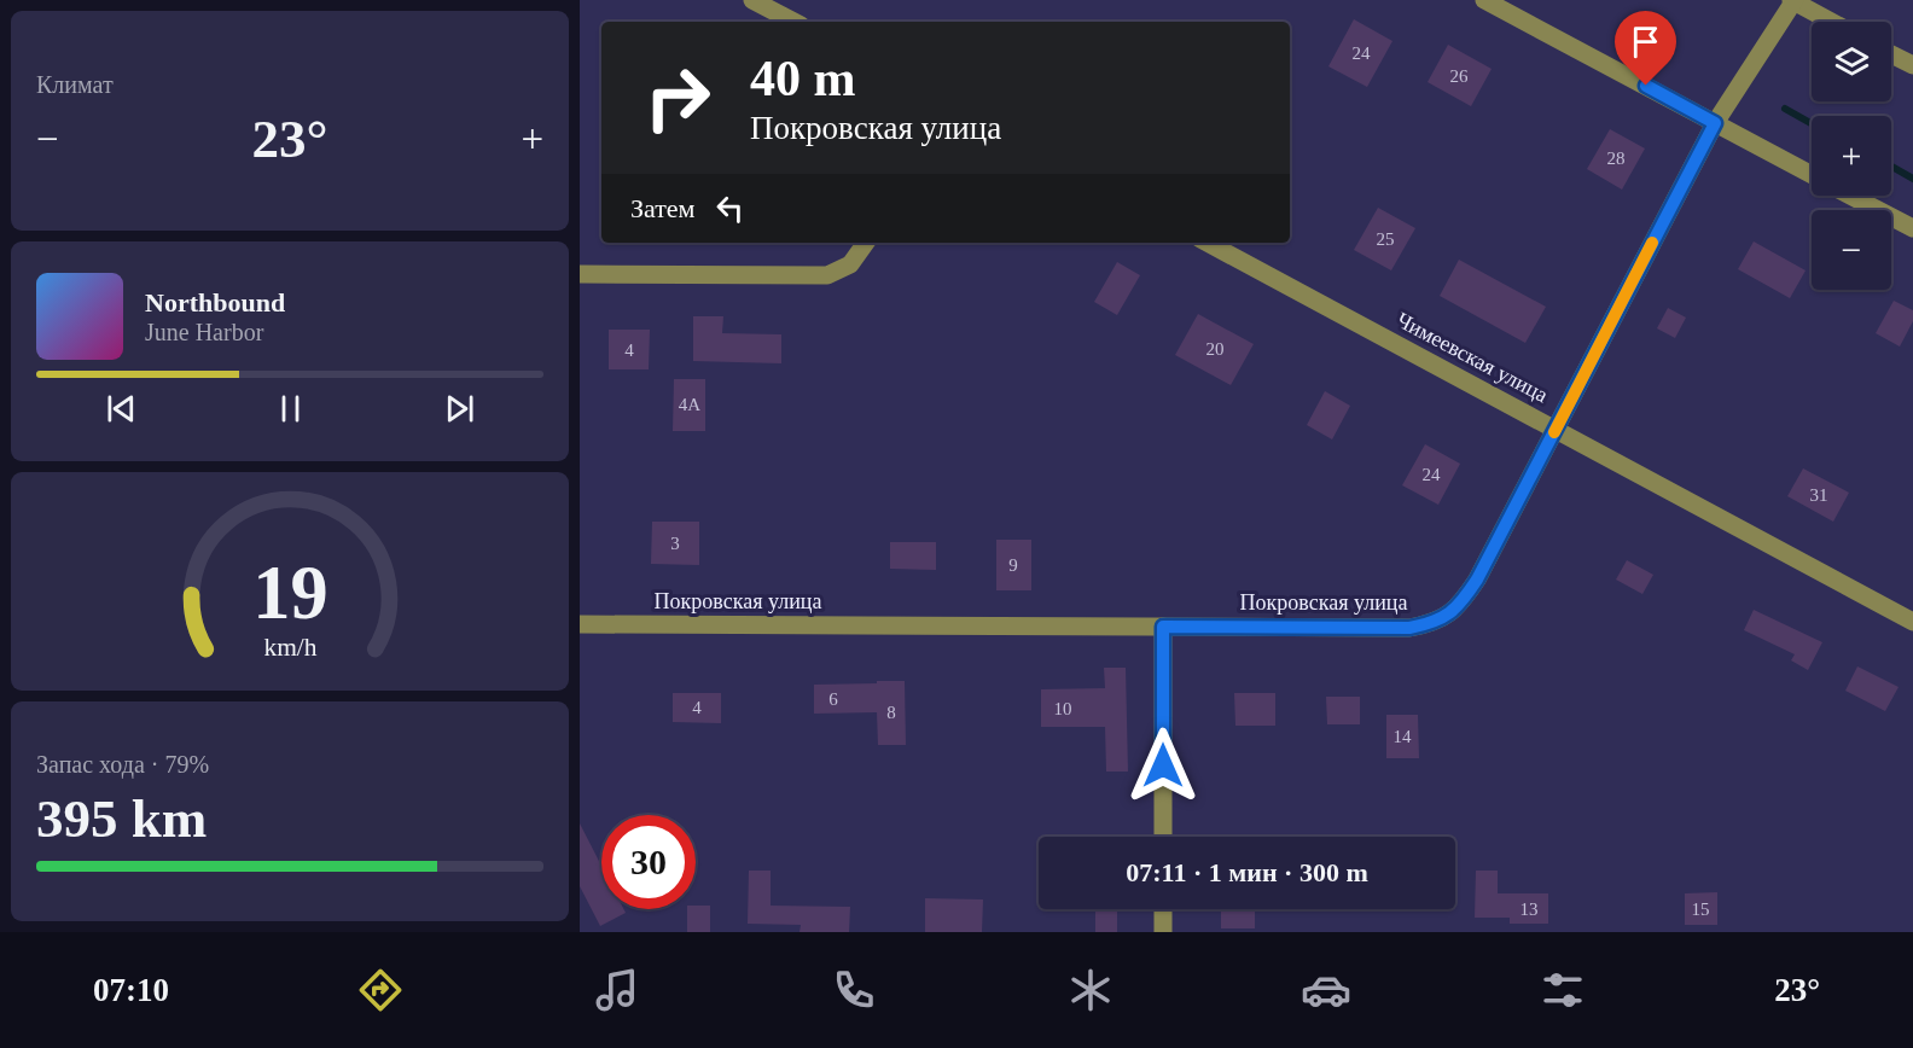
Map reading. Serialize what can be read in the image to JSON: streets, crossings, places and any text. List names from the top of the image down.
{
  "streets": {
    "street": ["Чимеевская улица", "Покровская улица"]
  },
  "crossings": [
    ["Чимеевская улица", "Покровская улица"]
  ],
  "house_numbers": [
    "24",
    "26",
    "28",
    "25",
    "20",
    "4",
    "4А",
    "24",
    "31",
    "3",
    "9",
    "6",
    "4",
    "10",
    "8",
    "14",
    "13",
    "15"
  ],
  "page": {
    "tile": [
      "Климат",
      ["Запас хода · 79%", "395 km"]
    ],
    "map_buttons": ["+", "−"],
    "turn": ["40 m", "Покровская улица"],
    "heat": ["−", "23°", "+"],
    "then": "Затем",
    "song": ["Northbound", "June Harbor"],
    "limit": "30",
    "trip": "07:11 · 1 мин · 300 m",
    "tabs": ["07:10", "23°"],
    "gauge": ["19", "km/h"]
  }
}
